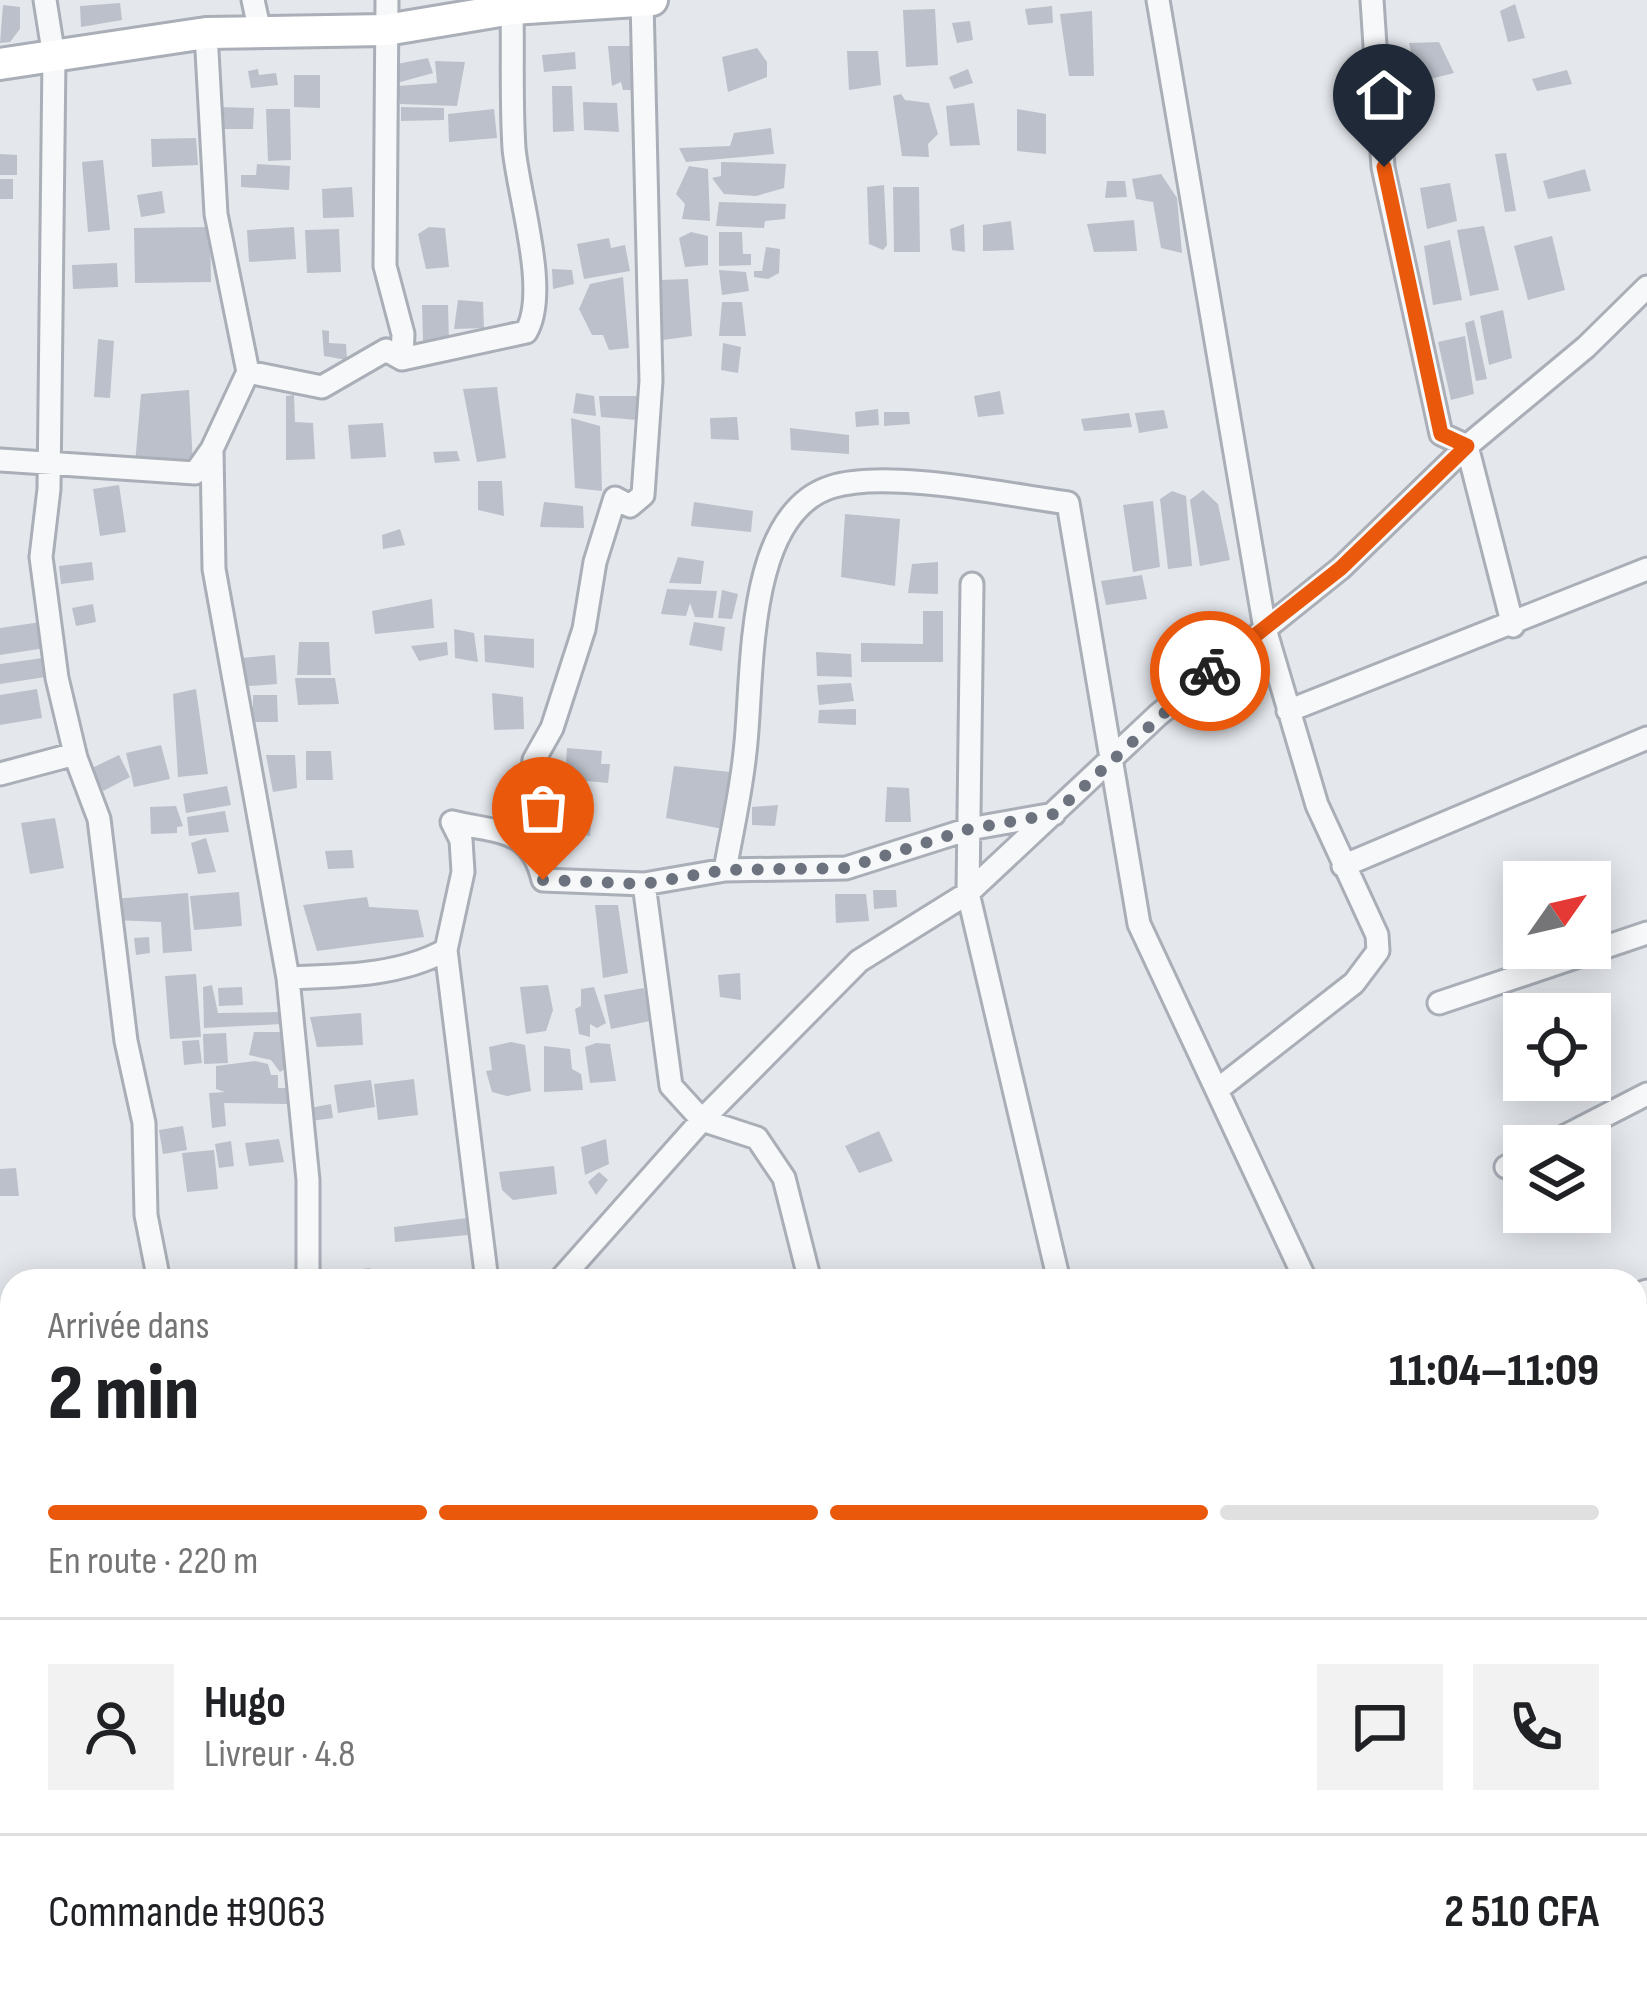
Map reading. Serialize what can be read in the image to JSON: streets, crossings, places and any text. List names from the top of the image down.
{
  "north": "top right",
  "page": {
    "heading": ["2 min", "Arrivée dans", "11:04–11:09"],
    "panel": [
      "Hugo",
      "Livreur · 4.8",
      "Commande #9063",
      "2 510 CFA"
    ],
    "bar": "En route · 220 m"
  }
}
